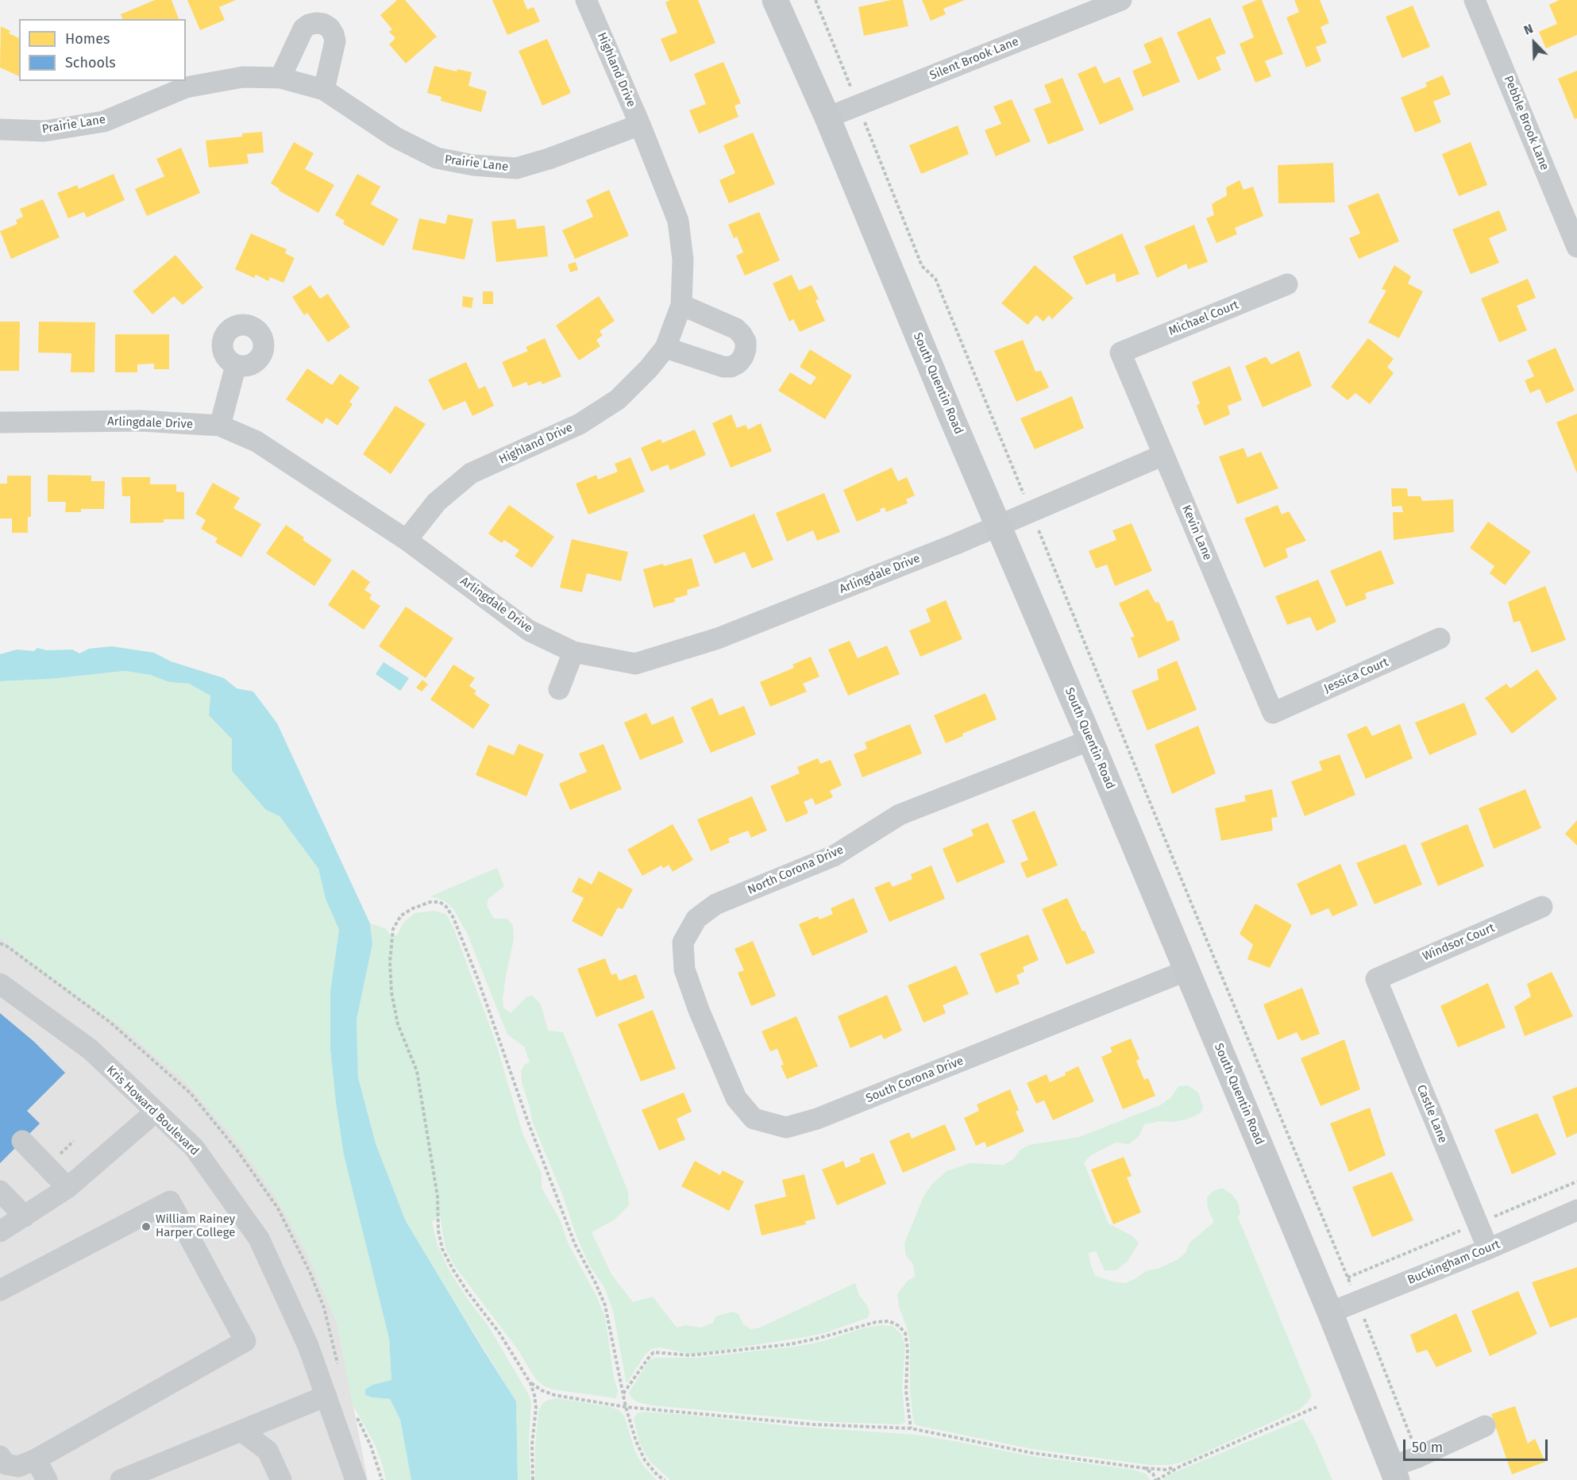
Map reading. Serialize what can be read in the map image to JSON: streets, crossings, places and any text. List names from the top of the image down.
{
  "streets": {
    "main road": ["South Quentin Road"],
    "street": [
      "Silent Brook Lane",
      "Highland Drive",
      "Pebble Brook Lane",
      "Prairie Lane",
      "Michael Court",
      "Arlingdale Drive",
      "Kevin Lane",
      "Jessica Court",
      "North Corona Drive",
      "Windsor Court",
      "South Corona Drive",
      "Kris Howard Boulevard",
      "Castle Lane",
      "Buckingham Court"
    ]
  },
  "crossings": [
    ["Silent Brook Lane", "South Quentin Road"],
    ["Highland Drive", "Prairie Lane"],
    ["Highland Drive", "Arlingdale Drive"],
    ["Michael Court", "Kevin Lane"],
    ["South Quentin Road", "Arlingdale Drive"],
    ["South Quentin Road", "North Corona Drive"],
    ["South Quentin Road", "South Corona Drive"],
    ["South Quentin Road", "Buckingham Court"],
    ["Arlingdale Drive", "Kevin Lane"],
    ["Kevin Lane", "Jessica Court"],
    ["North Corona Drive", "South Corona Drive"],
    ["Windsor Court", "Castle Lane"],
    ["Castle Lane", "Buckingham Court"]
  ],
  "places": ["William Rainey Harper College"],
  "legend": ["Homes", "Schools"],
  "scale_bar": "50 m",
  "north": "top left"
}
